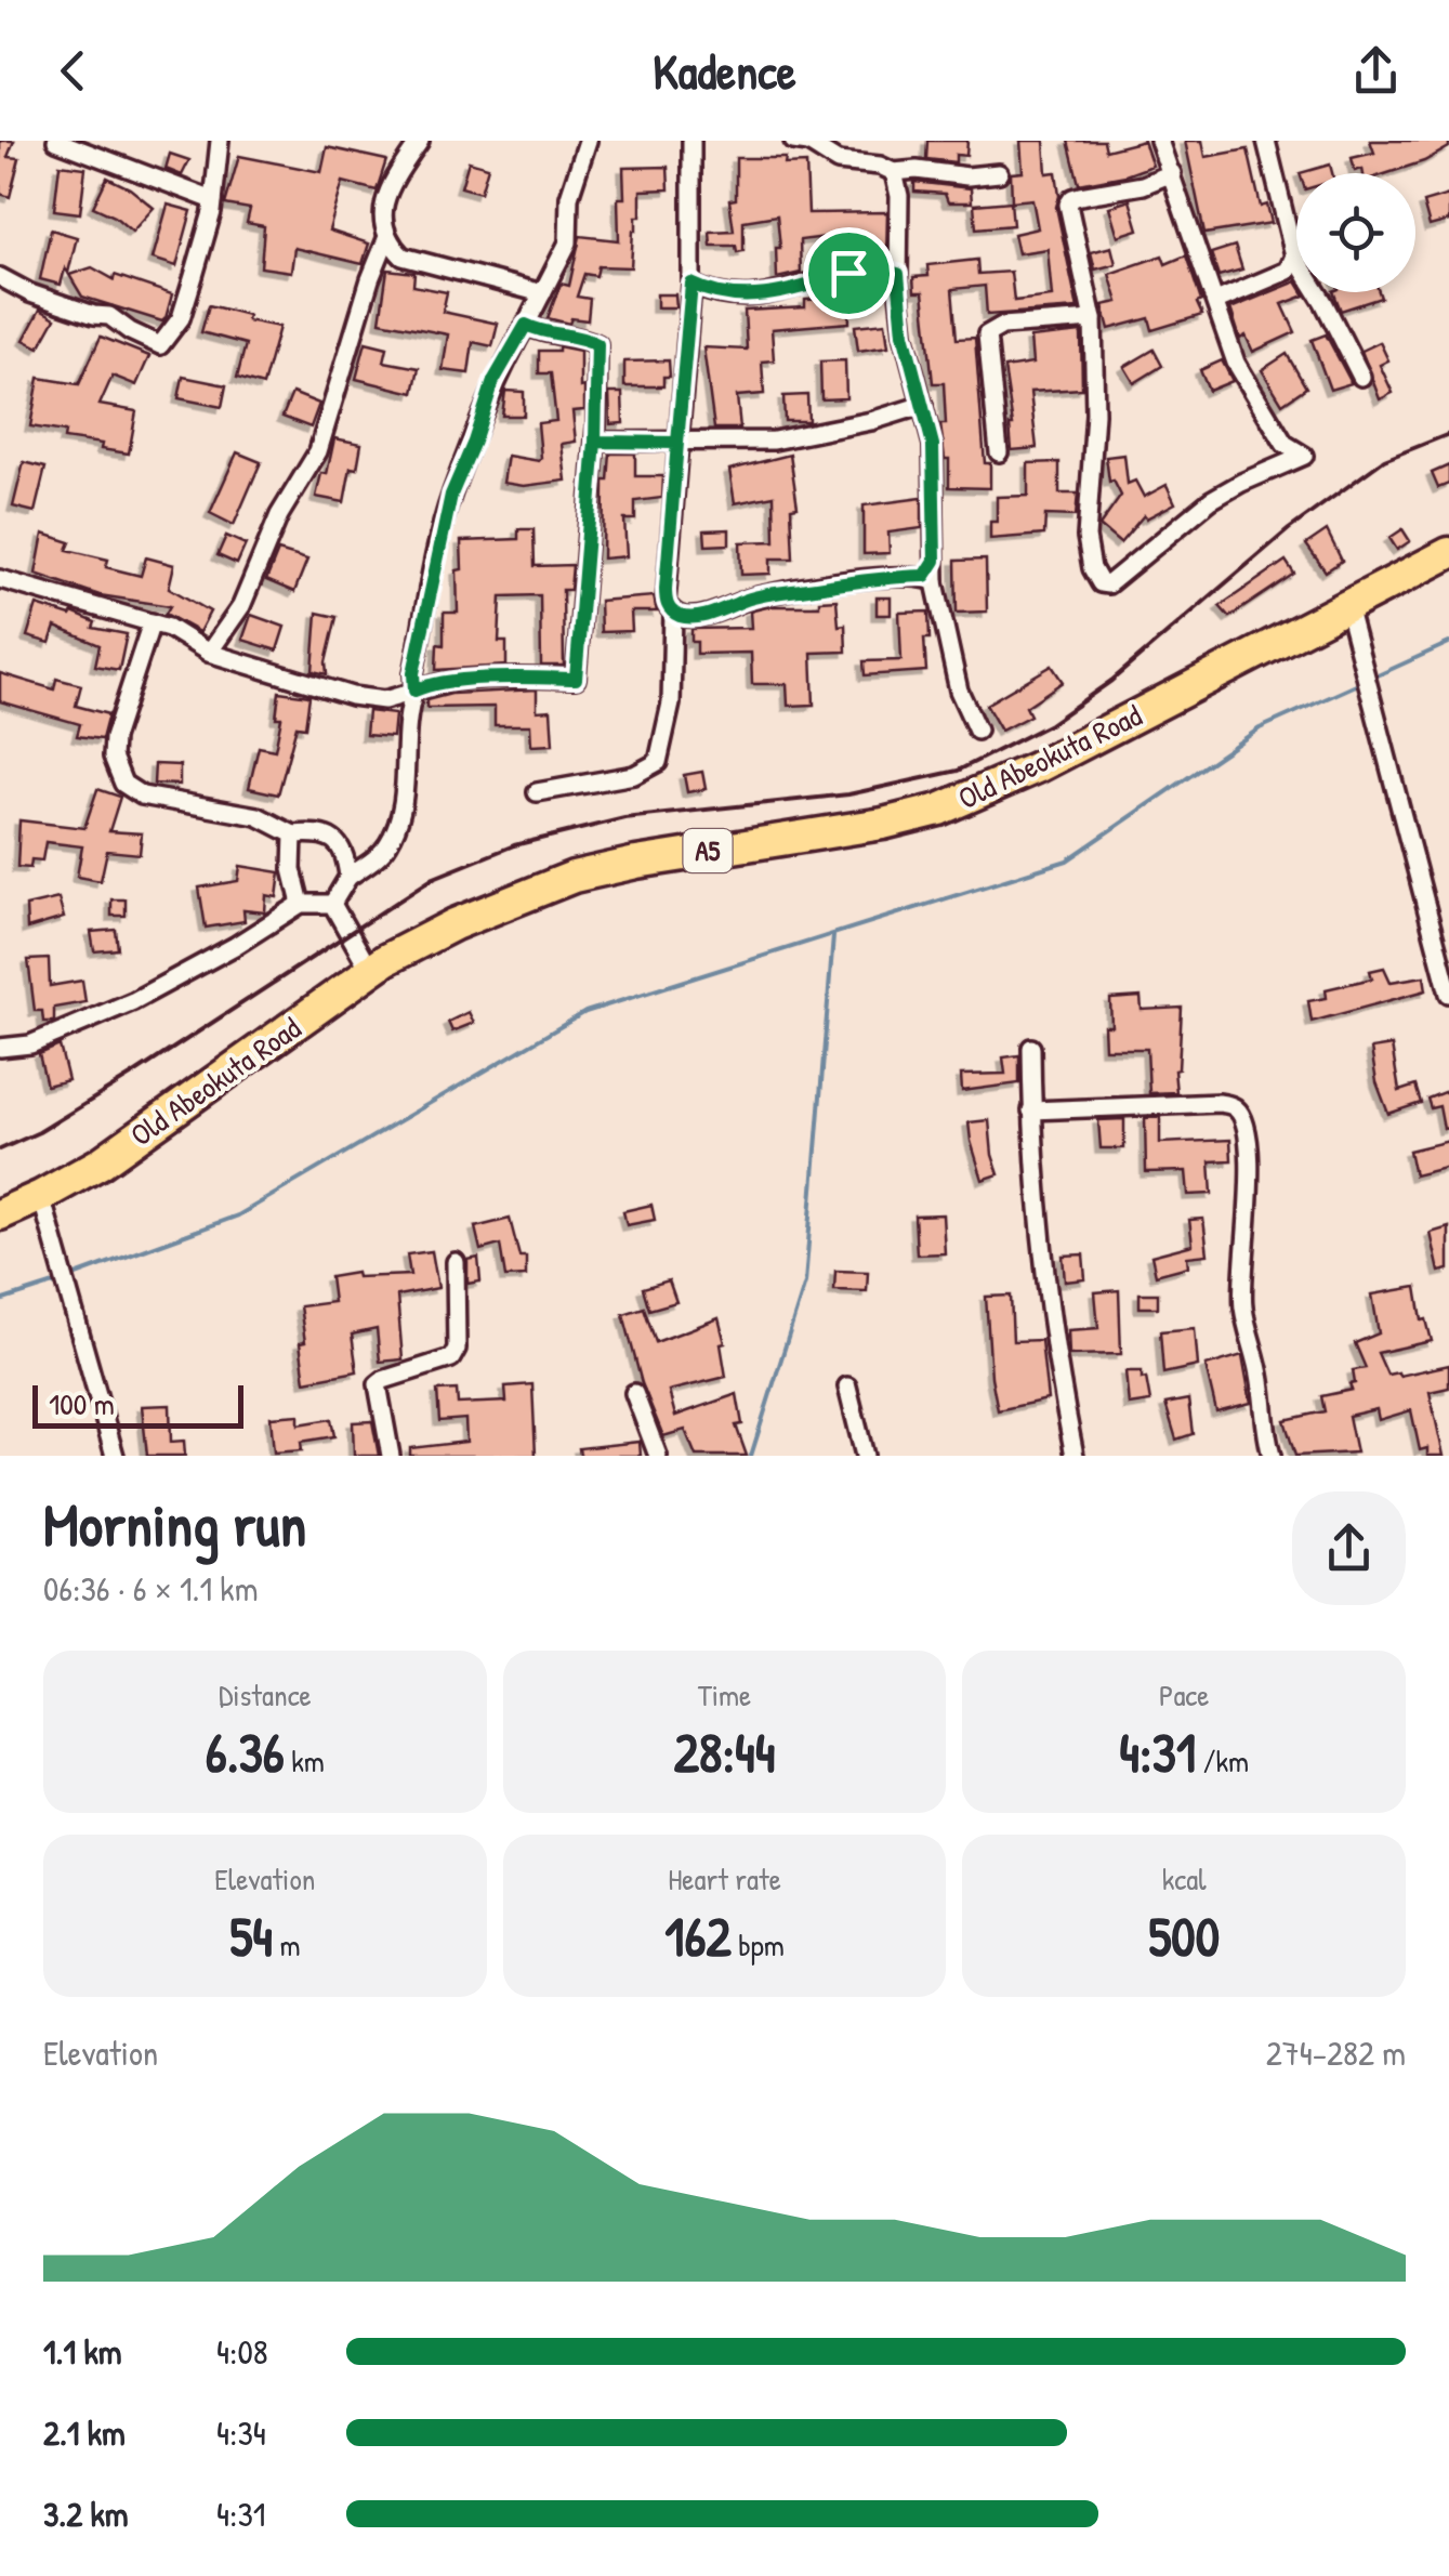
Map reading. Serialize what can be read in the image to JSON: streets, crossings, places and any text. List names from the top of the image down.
{
  "streets": {
    "highway": ["Old Abeokuta Road", "A5"]
  },
  "scale_bar": "100 m",
  "page": {
    "header": "Kadence",
    "scale": "100 m",
    "heading": ["Morning run", "06:36 · 6 × 1.1 km"],
    "stats": [
      ["Distance", "6.36 km"],
      ["Time", "28:44"],
      ["Pace", "4:31 /km"],
      ["Elevation", "54 m"],
      ["Heart rate", "162 bpm"],
      ["kcal", "500"]
    ],
    "chart": ["Elevation", "274–282 m"],
    "list": [
      {
        "name": "1.1 km",
        "note": "4:08"
      },
      {
        "name": "2.1 km",
        "note": "4:34"
      },
      {
        "name": "3.2 km",
        "note": "4:31"
      }
    ]
  }
}
